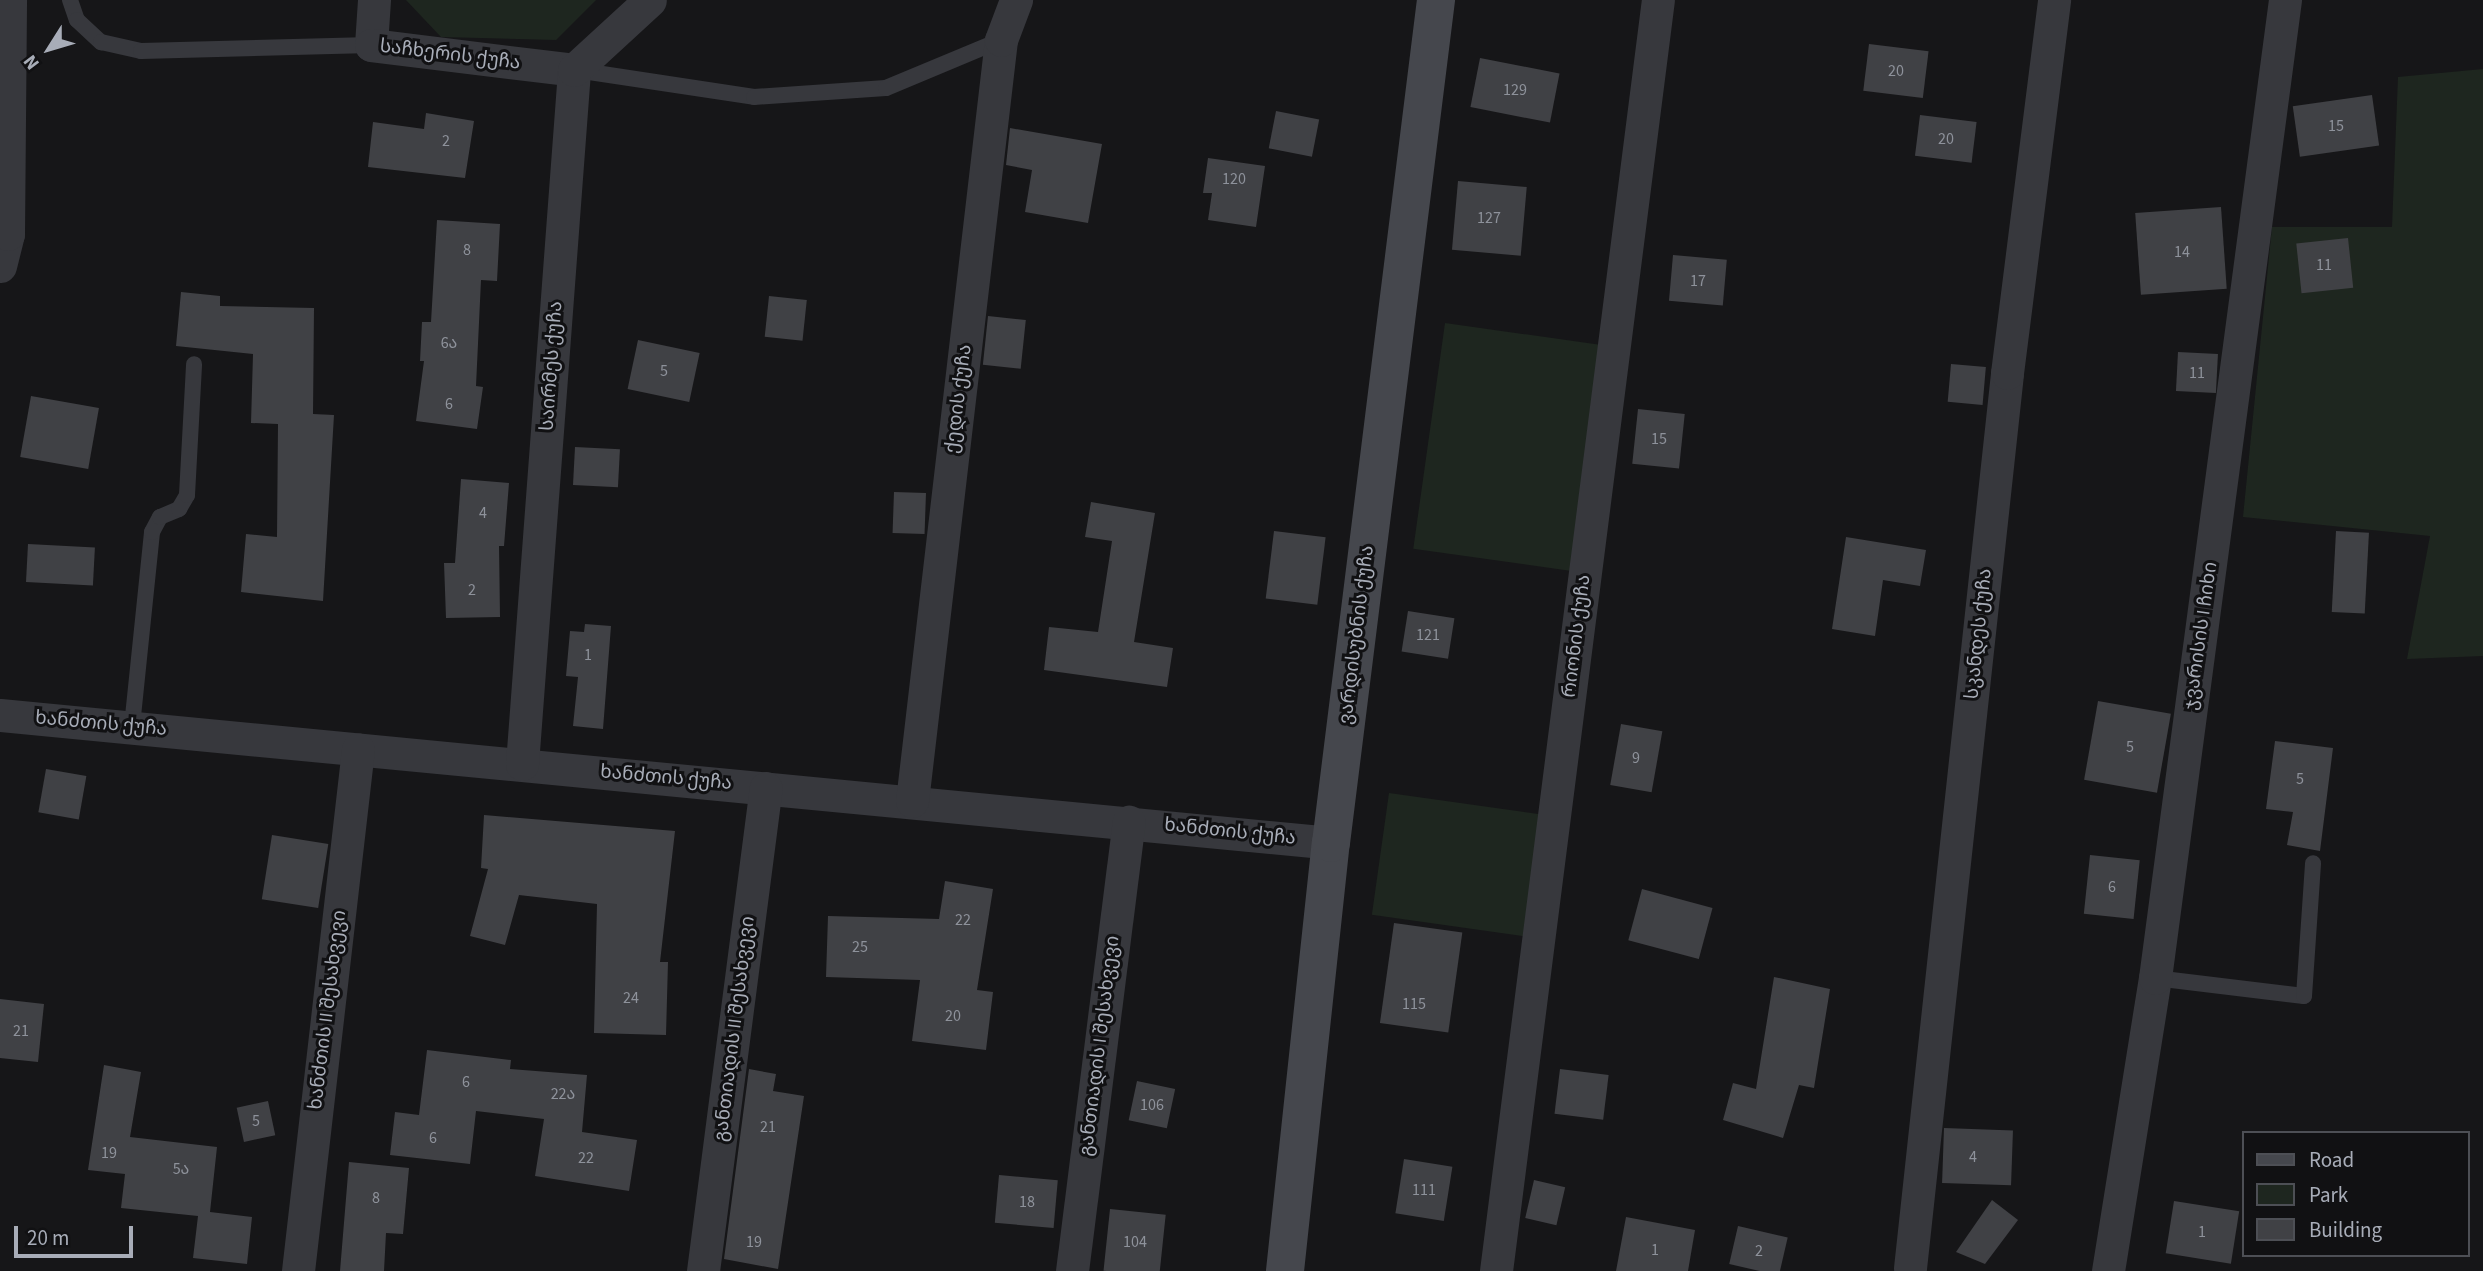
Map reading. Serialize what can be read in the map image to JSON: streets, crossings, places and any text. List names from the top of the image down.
{
  "streets": {
    "street": [
      "საჩხერის ქუჩა",
      "საირმეს ქუჩა",
      "ქედის ქუჩა",
      "სკანდეს ქუჩა",
      "ვარდისუბნის ქუჩა",
      "რიონის ქუჩა",
      "ჯვარისის I ჩიხი",
      "ხანძთის ქუჩა",
      "ხანძთის II შესახვევი",
      "განთიადის II შესახვევი",
      "განთიადის I შესახვევი"
    ]
  },
  "crossings": [
    ["საჩხერის ქუჩა", "საირმეს ქუჩა"],
    ["საირმეს ქუჩა", "ხანძთის ქუჩა"],
    ["ქედის ქუჩა", "ხანძთის ქუჩა"],
    ["ვარდისუბნის ქუჩა", "ხანძთის ქუჩა"],
    ["ხანძთის ქუჩა", "ხანძთის II შესახვევი"],
    ["ხანძთის ქუჩა", "განთიადის II შესახვევი"],
    ["ხანძთის ქუჩა", "განთიადის I შესახვევი"]
  ],
  "house_numbers": [
    "20",
    "129",
    "15",
    "20",
    "2",
    "120",
    "127",
    "8",
    "14",
    "11",
    "17",
    "6ა",
    "5",
    "11",
    "6",
    "15",
    "4",
    "2",
    "121",
    "1",
    "5",
    "9",
    "5",
    "6",
    "22",
    "25",
    "24",
    "115",
    "20",
    "21",
    "6",
    "22ა",
    "106",
    "5",
    "21",
    "6",
    "19",
    "4",
    "22",
    "5ა",
    "111",
    "8",
    "18",
    "1",
    "19",
    "104",
    "1",
    "2"
  ],
  "legend": ["Road", "Park", "Building"],
  "scale_bar": "20 m",
  "north": "bottom left"
}
